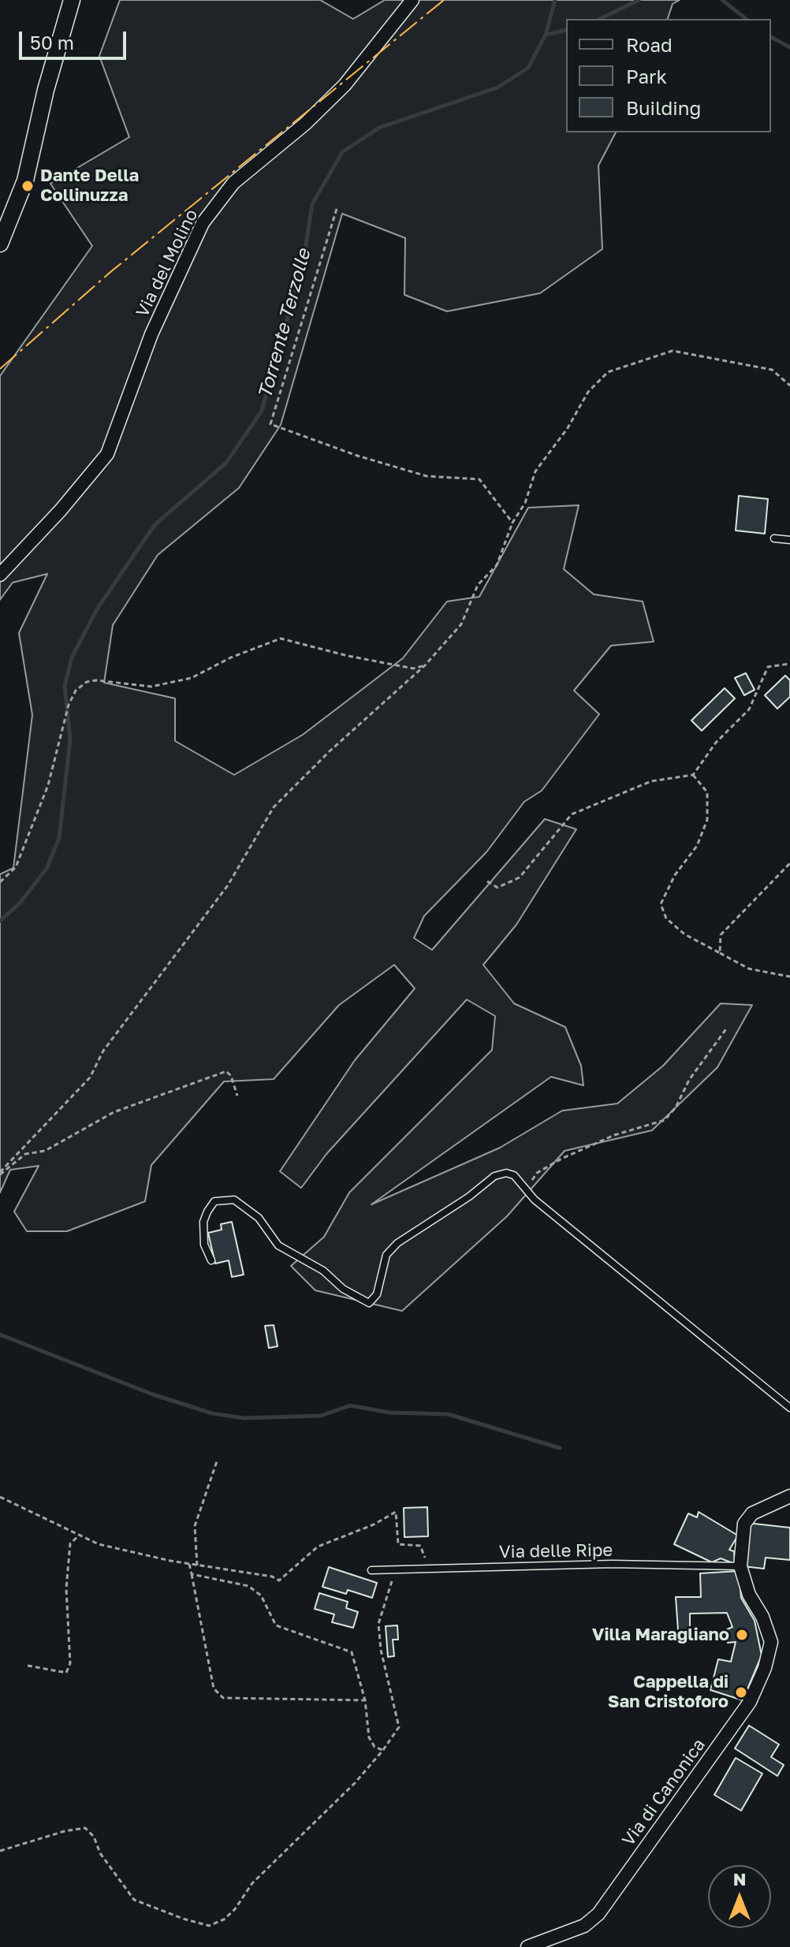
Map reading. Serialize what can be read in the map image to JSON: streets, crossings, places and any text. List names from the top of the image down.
{
  "streets": {
    "street": ["Via del Molino", "Via di Canonica"],
    "lane": ["Via delle Ripe"]
  },
  "crossings": [
    ["Via delle Ripe", "Via di Canonica"]
  ],
  "water": ["Torrente Terzolle"],
  "places": ["Dante Della Collinuzza", "Villa Maragliano", "Cappella di San Cristoforo"],
  "legend": ["Road", "Park", "Building"],
  "scale_bar": "50 m",
  "north": "top"
}
